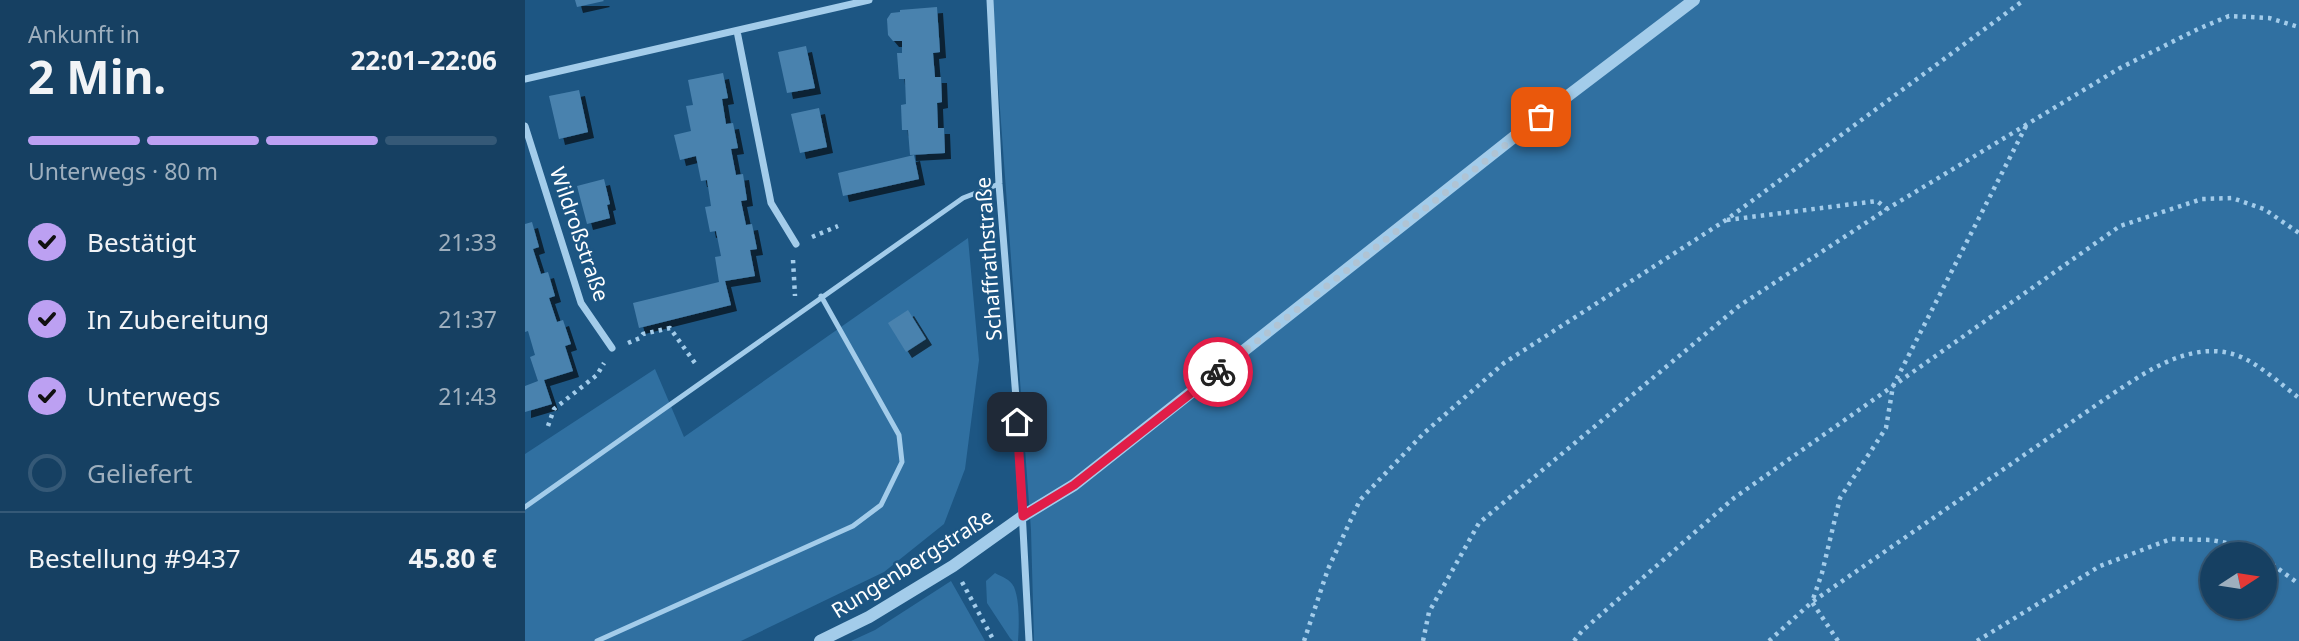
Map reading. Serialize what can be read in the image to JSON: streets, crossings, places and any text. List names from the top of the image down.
{
  "streets": {
    "street": ["Wildroßstraße", "Schaffrathstraße", "Rungenbergstraße"]
  },
  "crossings": [
    ["Schaffrathstraße", "Rungenbergstraße"]
  ],
  "north": "right",
  "page": {
    "heading": ["2 Min.", "Ankunft in", "22:01–22:06"],
    "panel": ["Bestellung #9437", "45.80 €"],
    "bar": "Unterwegs · 80 m",
    "list": [
      ["Bestätigt", "21:33"],
      ["In Zubereitung", "21:37"],
      ["Unterwegs", "21:43"],
      "Geliefert"
    ]
  }
}
